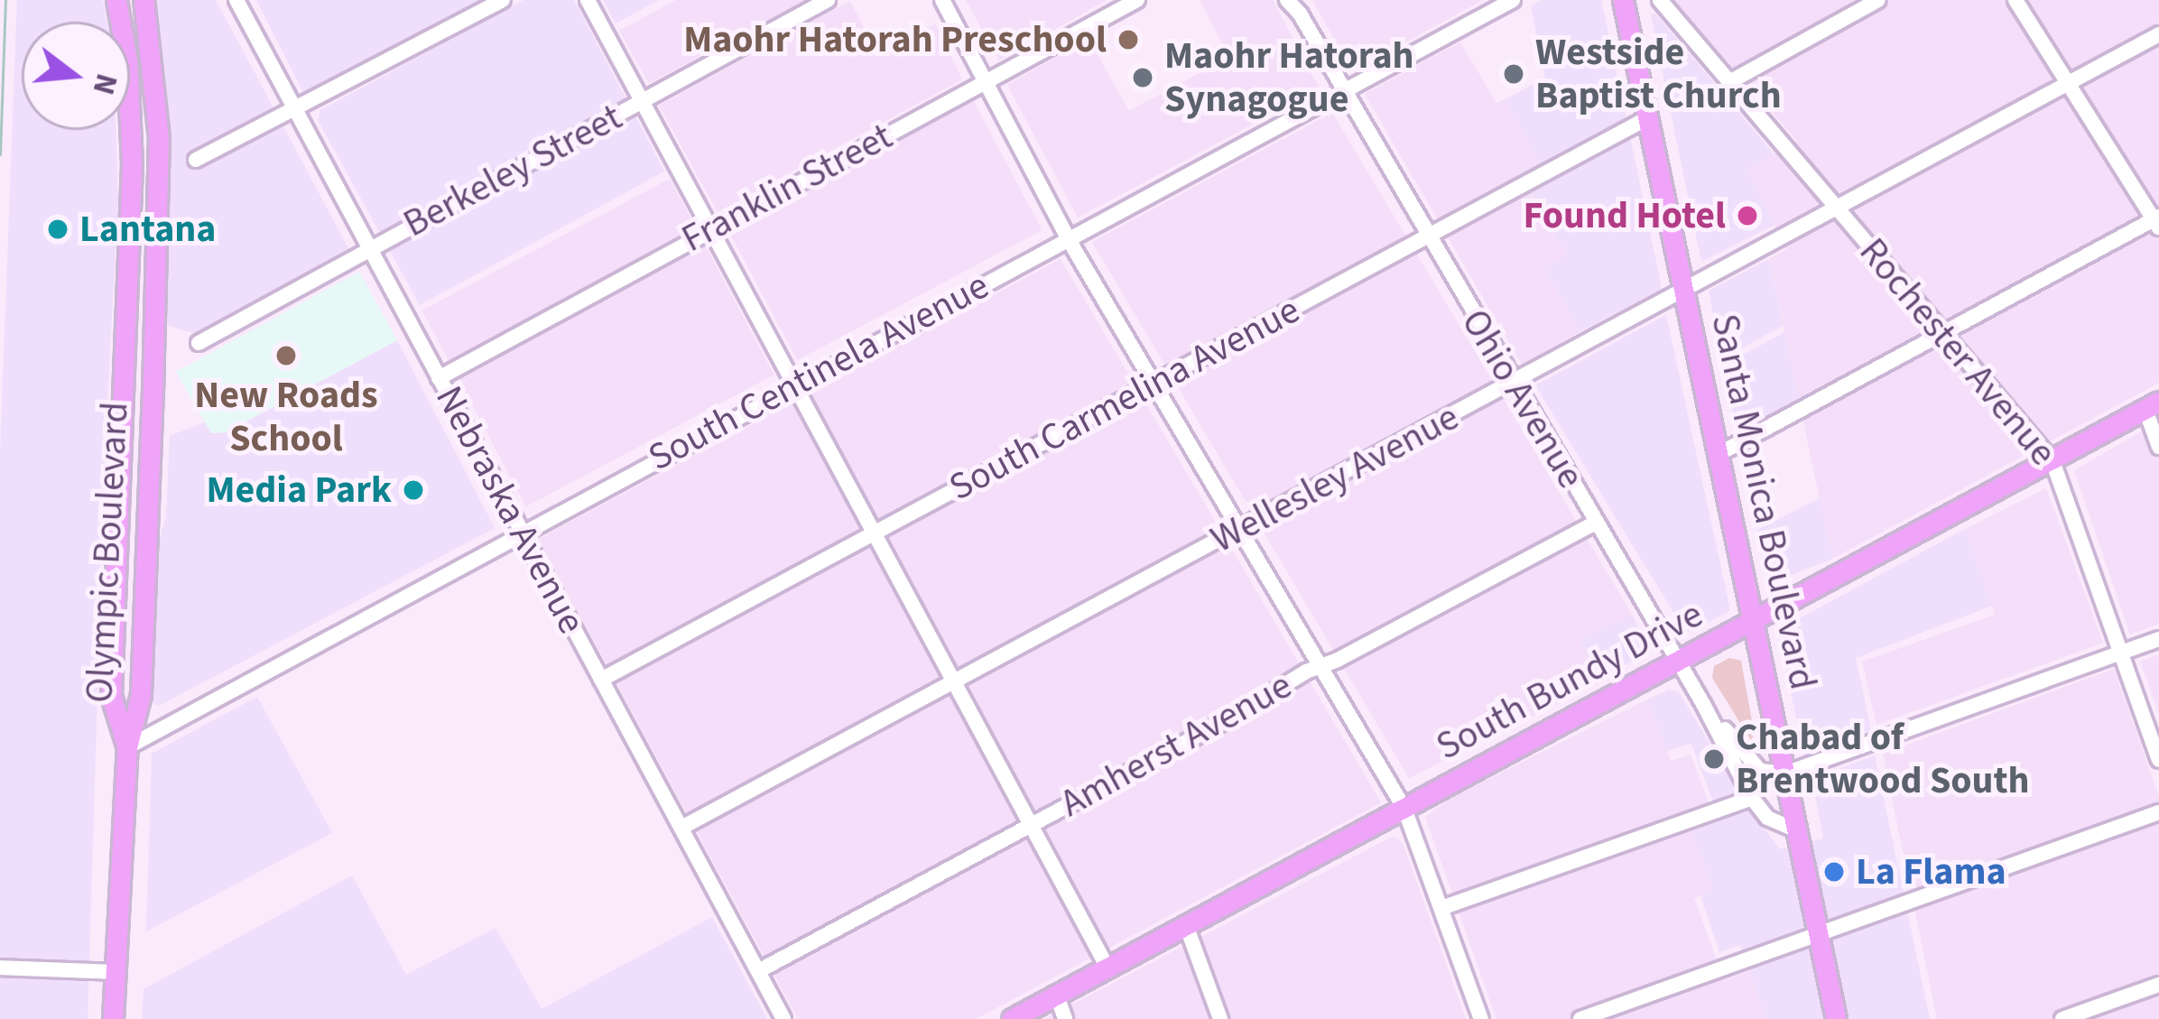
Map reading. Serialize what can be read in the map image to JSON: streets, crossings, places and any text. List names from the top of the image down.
{
  "streets": {
    "main road": ["Santa Monica Boulevard", "Olympic Boulevard", "South Bundy Drive"],
    "street": [
      "Berkeley Street",
      "Franklin Street",
      "Rochester Avenue",
      "South Centinela Avenue",
      "South Carmelina Avenue",
      "Ohio Avenue",
      "Wellesley Avenue",
      "Nebraska Avenue",
      "Amherst Avenue"
    ]
  },
  "crossings": [
    ["Berkeley Street", "Nebraska Avenue"],
    ["Franklin Street", "Nebraska Avenue"],
    ["Rochester Avenue", "Wellesley Avenue"],
    ["Rochester Avenue", "South Bundy Drive"],
    ["South Centinela Avenue", "Ohio Avenue"],
    ["South Centinela Avenue", "Nebraska Avenue"],
    ["South Centinela Avenue", "Olympic Boulevard"],
    ["South Carmelina Avenue", "Ohio Avenue"],
    ["South Carmelina Avenue", "Santa Monica Boulevard"],
    ["South Carmelina Avenue", "Nebraska Avenue"],
    ["Ohio Avenue", "Wellesley Avenue"],
    ["Ohio Avenue", "Santa Monica Boulevard"],
    ["Ohio Avenue", "South Bundy Drive"],
    ["Ohio Avenue", "Amherst Avenue"],
    ["Wellesley Avenue", "Santa Monica Boulevard"],
    ["Wellesley Avenue", "Nebraska Avenue"],
    ["Santa Monica Boulevard", "South Bundy Drive"],
    ["Nebraska Avenue", "Amherst Avenue"]
  ],
  "places": [
    "Maohr Hatorah Preschool",
    "Westside Baptist Church",
    "Maohr Hatorah Synagogue",
    "Found Hotel",
    "Lantana",
    "New Roads School",
    "Media Park",
    "Chabad of Brentwood South",
    "La Flama"
  ],
  "north": "right"
}
